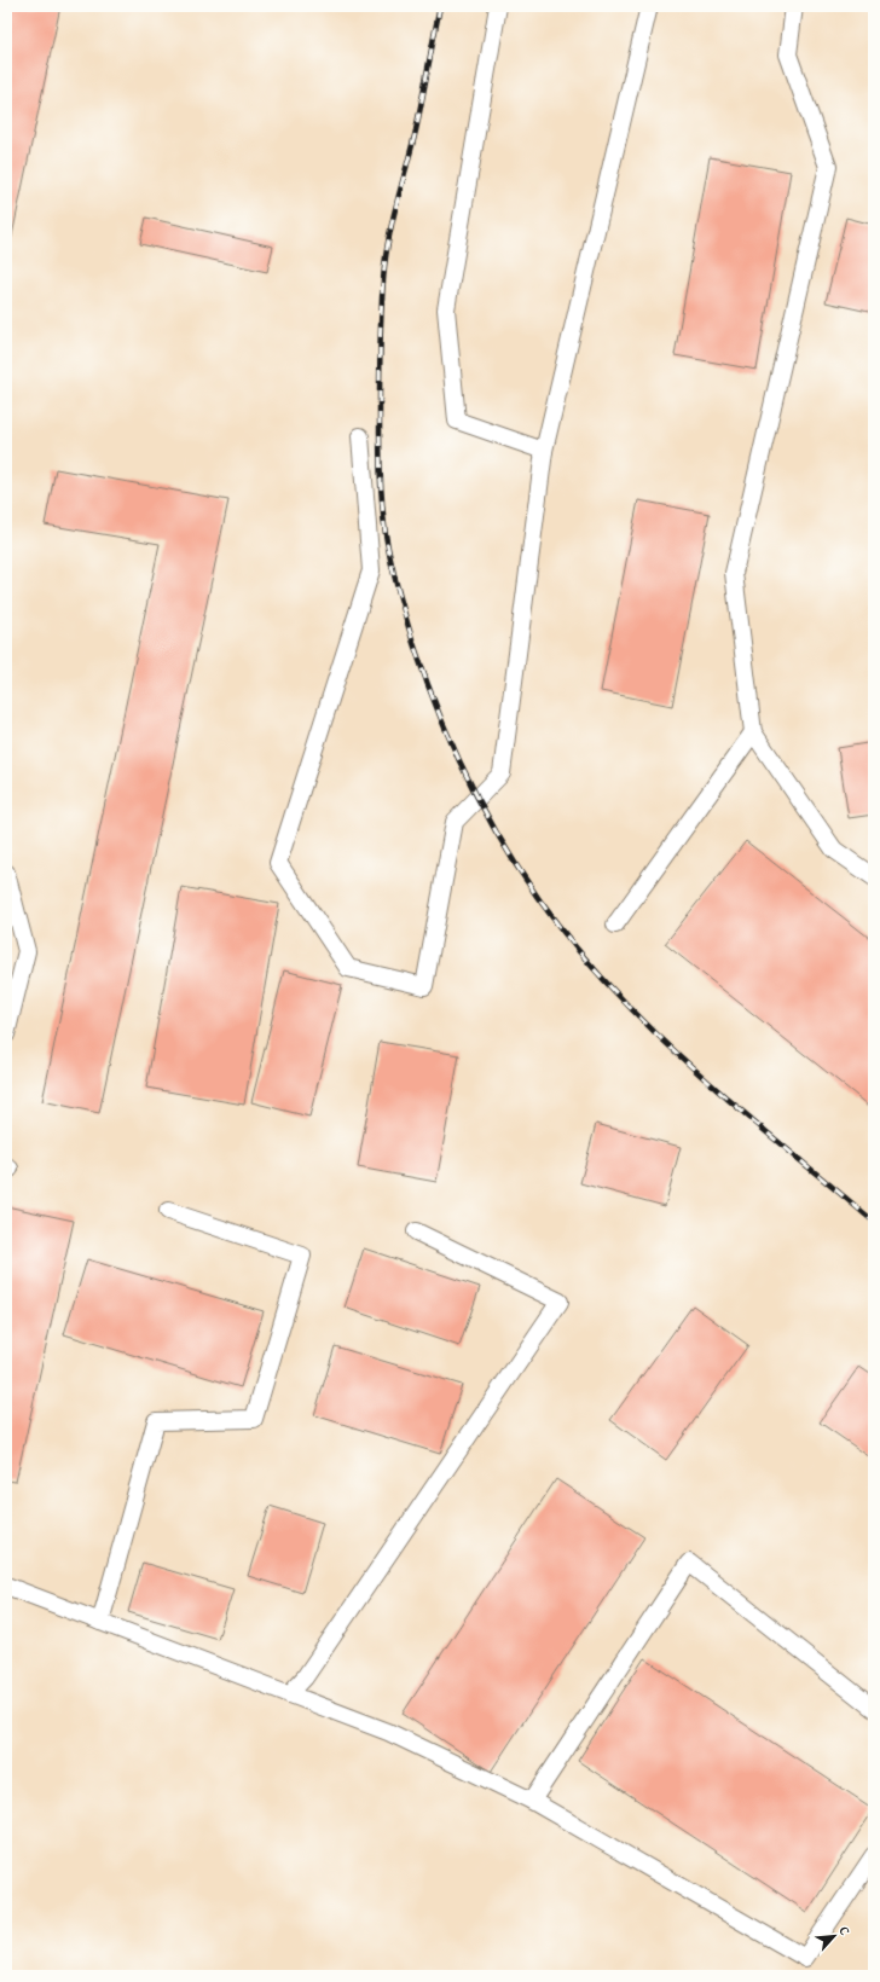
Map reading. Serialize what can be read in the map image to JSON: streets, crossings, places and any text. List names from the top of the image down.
{
  "north": "top right"
}
